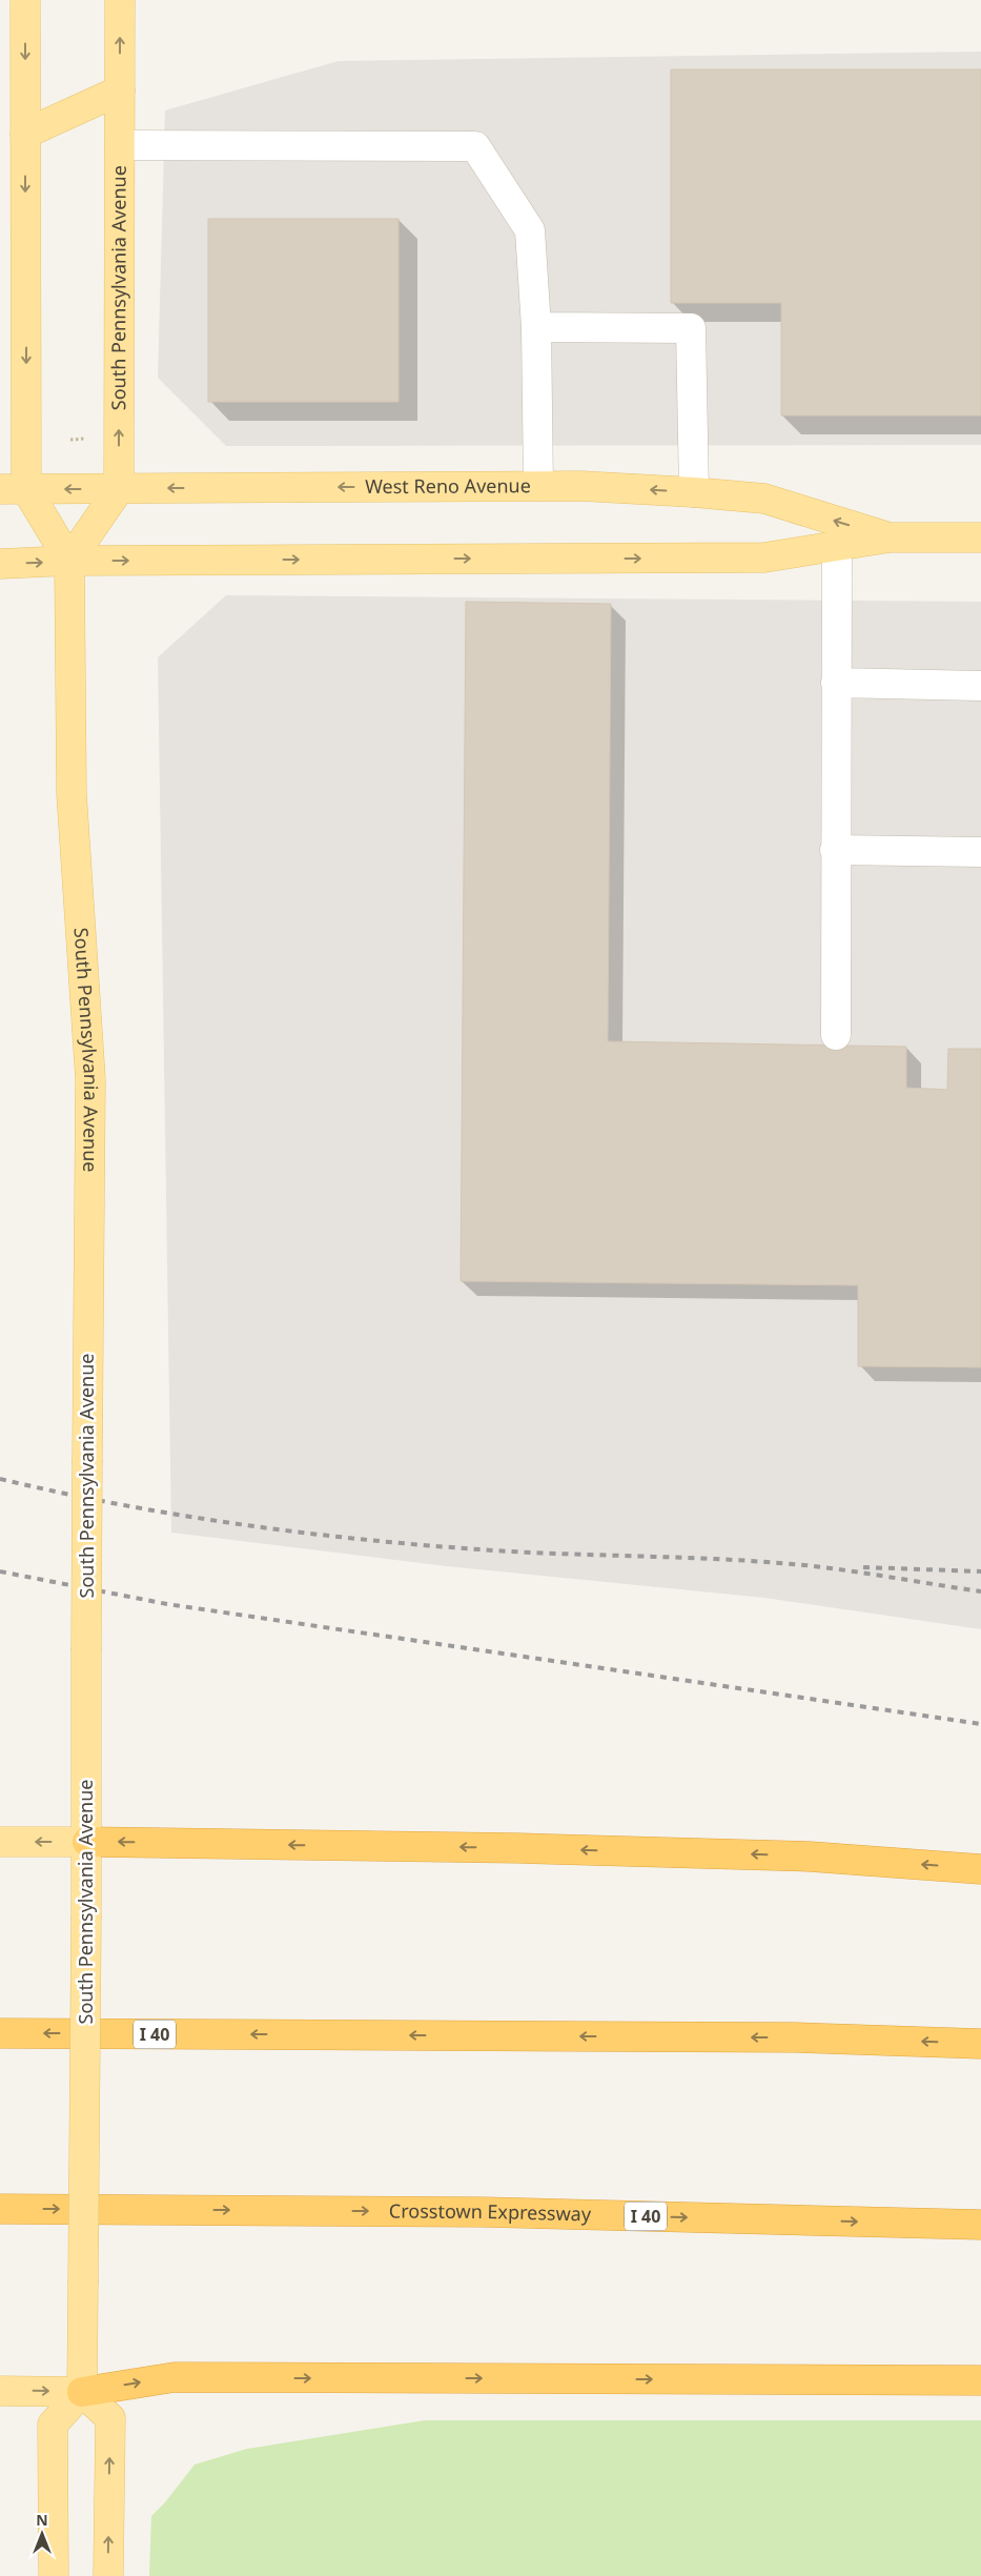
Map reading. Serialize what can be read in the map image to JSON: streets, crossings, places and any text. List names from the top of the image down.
{
  "streets": {
    "highway": ["I 40", "Crosstown Expressway"],
    "main road": ["South Pennsylvania Avenue", "West Reno Avenue"]
  },
  "crossings": [
    ["South Pennsylvania Avenue", "West Reno Avenue"]
  ],
  "north": "top"
}
